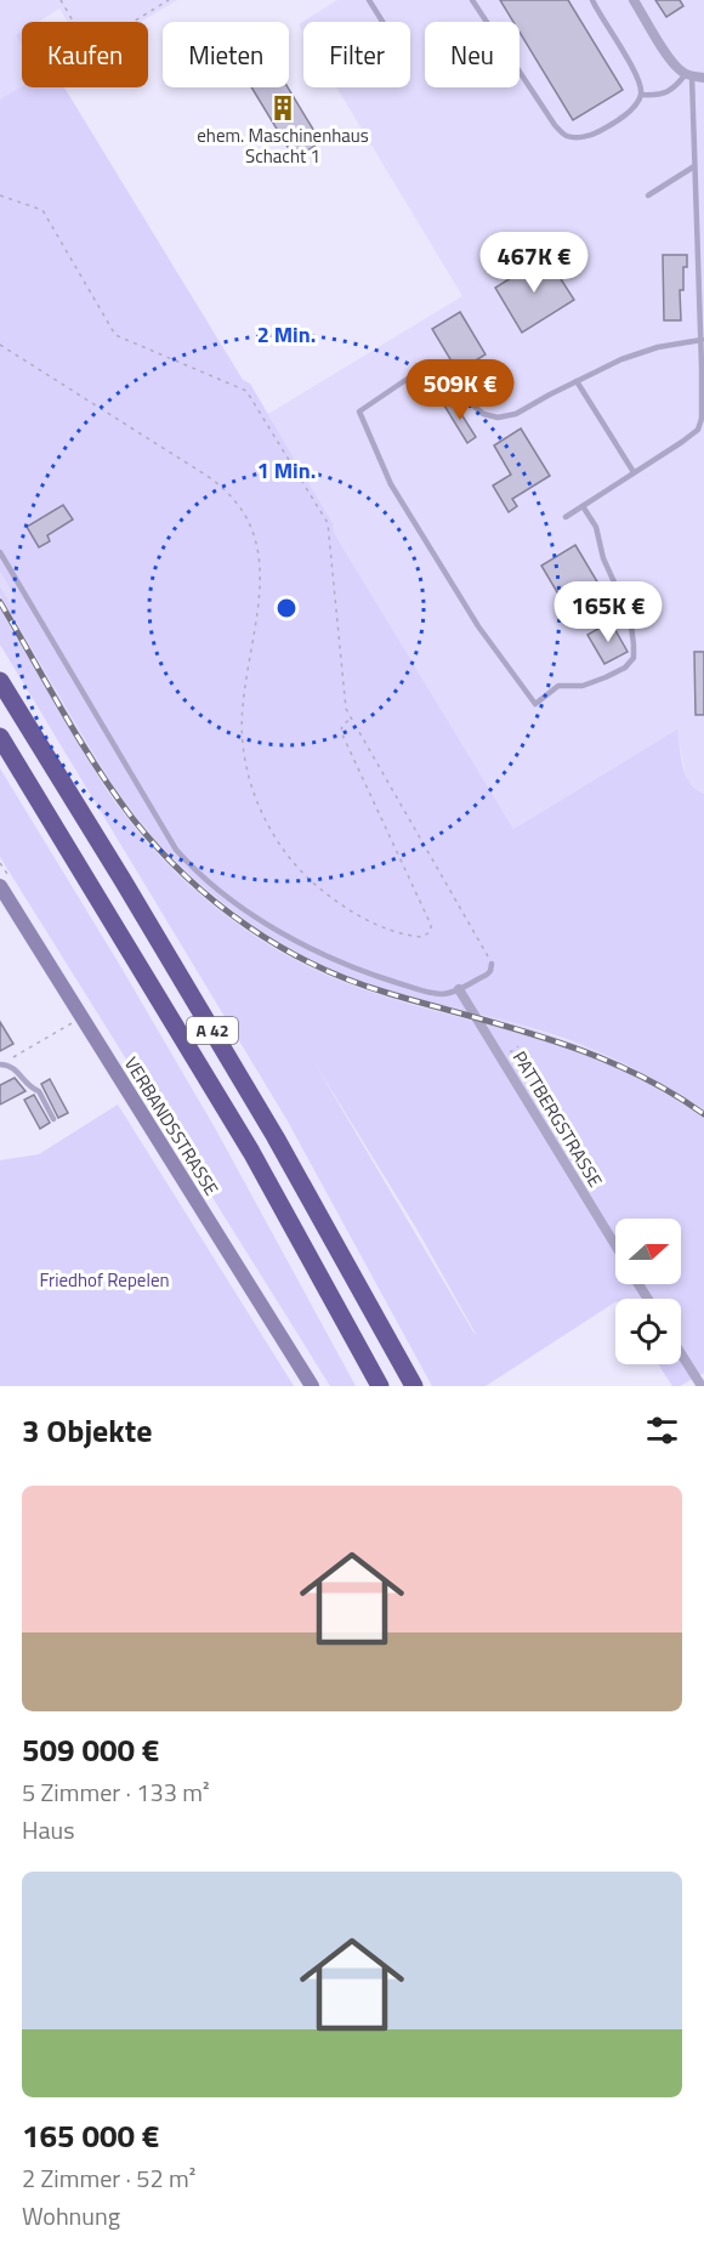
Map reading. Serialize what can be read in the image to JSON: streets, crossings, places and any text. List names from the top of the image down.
{
  "streets": {
    "highway": ["A 42"],
    "main road": ["VERBANDSSTRASSE"],
    "street": ["PATTBERGSTRASSE"]
  },
  "parks": ["Friedhof Repelen"],
  "places": {
    "building": ["ehem. Maschinenhaus Schacht 1"]
  },
  "north": "right",
  "page": {
    "chip": [
      "Kaufen",
      "Mieten",
      "Filter",
      "Neu"
    ],
    "price": ["467K €", "509K €", "165K €"],
    "heading": "3 Objekte",
    "list": [
      {
        "name": "509 000 €",
        "note": "5 Zimmer · 133 m² · Haus"
      },
      {
        "name": "165 000 €",
        "note": "2 Zimmer · 52 m² · Wohnung"
      }
    ]
  },
  "rings": ["2 Min.", "1 Min."]
}
